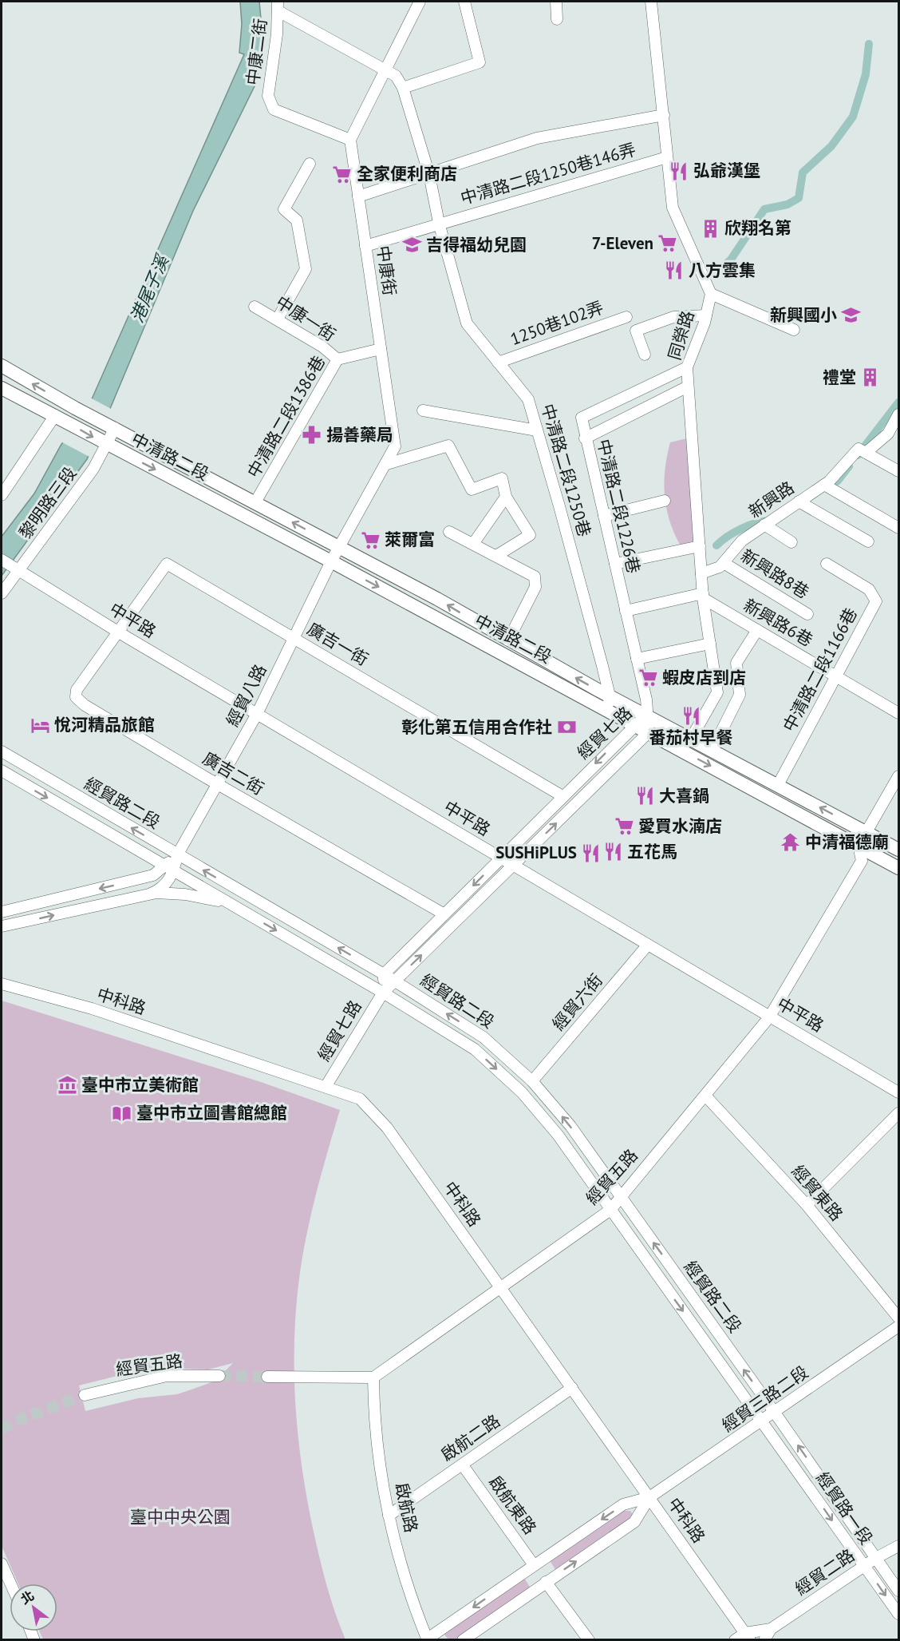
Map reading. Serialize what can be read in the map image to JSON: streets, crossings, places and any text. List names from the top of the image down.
{
  "streets": {
    "main road": ["中清路二段"],
    "street": [
      "中康二街",
      "中清路二段1250巷146弄",
      "中康街",
      "中康一街",
      "1250巷102弄",
      "同榮路",
      "中清路二段1386巷",
      "中清路二段1250巷",
      "新興路",
      "黎明路三段",
      "中清路二段1226巷",
      "新興路8巷",
      "中平路",
      "新興路6巷",
      "廣吉一街",
      "中清路二段1166巷",
      "經貿八路",
      "經貿七路",
      "廣吉二街",
      "經貿路二段",
      "中科路",
      "經貿六街",
      "經貿五路",
      "經貿東路",
      "經貿三路二段",
      "啟航二路",
      "啟航東路",
      "啟航路",
      "經貿路一段",
      "經貿二路"
    ]
  },
  "crossings": [
    ["中康二街", "中康街"],
    ["中康二街", "中清路二段1250巷"],
    ["中清路二段1250巷146弄", "中康街"],
    ["中清路二段1250巷146弄", "同榮路"],
    ["中清路二段1250巷146弄", "中清路二段1250巷"],
    ["中康街", "中清路二段1386巷"],
    ["中康街", "中清路二段"],
    ["中康街", "經貿八路"],
    ["中康一街", "中清路二段1386巷"],
    ["1250巷102弄", "中清路二段1250巷"],
    ["同榮路", "中清路二段"],
    ["同榮路", "新興路"],
    ["同榮路", "中清路二段1226巷"],
    ["同榮路", "新興路6巷"],
    ["中清路二段1386巷", "中清路二段"],
    ["中清路二段", "中清路二段1250巷"],
    ["中清路二段", "黎明路三段"],
    ["中清路二段", "中清路二段1226巷"],
    ["中清路二段", "中清路二段1166巷"],
    ["中清路二段", "經貿八路"],
    ["中清路二段", "經貿七路"],
    ["中清路二段", "經貿五路"],
    ["新興路", "新興路8巷"],
    ["黎明路三段", "中平路"],
    ["中清路二段1226巷", "經貿七路"],
    ["中平路", "廣吉一街"],
    ["中平路", "經貿八路"],
    ["中平路", "經貿七路"],
    ["中平路", "廣吉二街"],
    ["中平路", "經貿六街"],
    ["中平路", "經貿五路"],
    ["新興路6巷", "中清路二段1166巷"],
    ["廣吉一街", "經貿八路"],
    ["廣吉一街", "經貿七路"],
    ["廣吉一街", "廣吉二街"],
    ["經貿八路", "廣吉二街"],
    ["經貿八路", "經貿路二段"],
    ["經貿七路", "廣吉二街"],
    ["經貿七路", "經貿路二段"],
    ["經貿七路", "中科路"],
    ["經貿路二段", "經貿六街"],
    ["經貿路二段", "經貿五路"],
    ["經貿路二段", "經貿三路二段"],
    ["經貿路二段", "經貿路一段"],
    ["中科路", "經貿五路"],
    ["中科路", "經貿三路二段"],
    ["中科路", "啟航二路"],
    ["中科路", "經貿二路"],
    ["經貿五路", "經貿東路"],
    ["經貿五路", "啟航路"],
    ["經貿三路二段", "啟航東路"],
    ["經貿三路二段", "啟航路"],
    ["經貿三路二段", "經貿路一段"],
    ["啟航二路", "啟航東路"],
    ["啟航二路", "啟航路"],
    ["經貿路一段", "經貿二路"]
  ],
  "water": ["港尾子溪"],
  "parks": ["臺中中央公園"],
  "places": {
    "restaurant": [
      "弘爺漢堡",
      "八方雲集",
      "番茄村早餐",
      "大喜鍋",
      "五花馬",
      "SUSHiPLUS"
    ],
    "supermarket": [
      "全家便利商店",
      "7-Eleven",
      "萊爾富",
      "蝦皮店到店",
      "愛買水湳店"
    ],
    "building": ["欣翔名第", "禮堂"],
    "school or university": ["吉得福幼兒園", "新興國小"],
    "pharmacy": ["揚善藥局"],
    "hotel": ["悅河精品旅館"],
    "bank": ["彰化第五信用合作社"],
    "temple": ["中清福德廟"],
    "museum": ["臺中市立美術館"],
    "library": ["臺中市立圖書館總館"]
  },
  "north": "top left"
}
